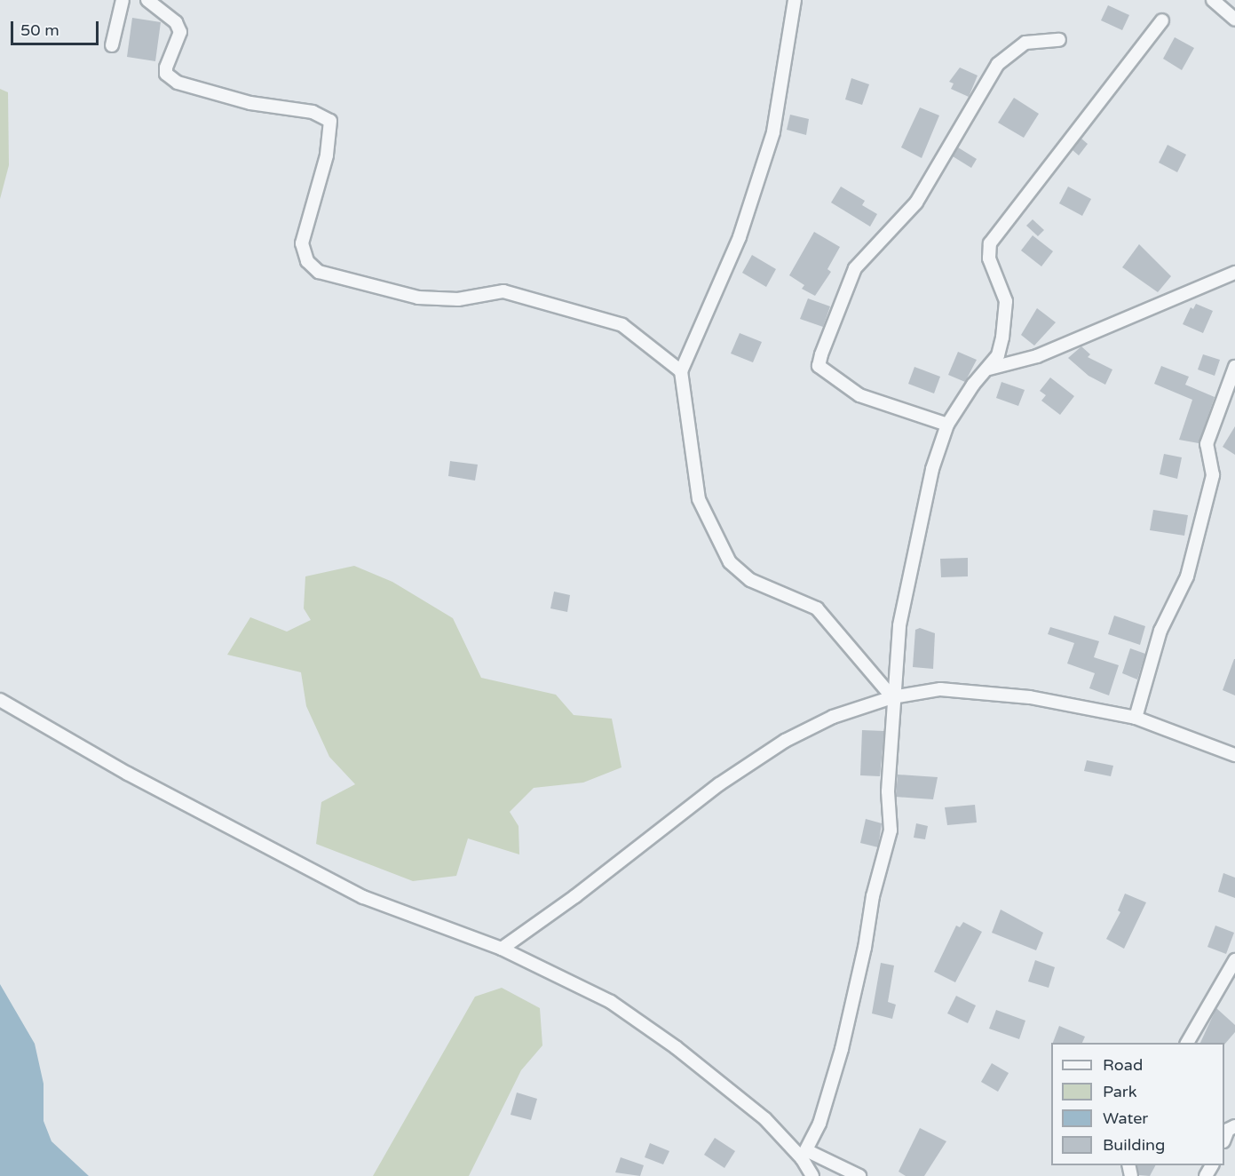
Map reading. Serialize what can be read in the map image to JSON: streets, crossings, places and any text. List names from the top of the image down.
{
  "legend": [
    "Road",
    "Park",
    "Water",
    "Building"
  ],
  "scale_bar": "50 m"
}
